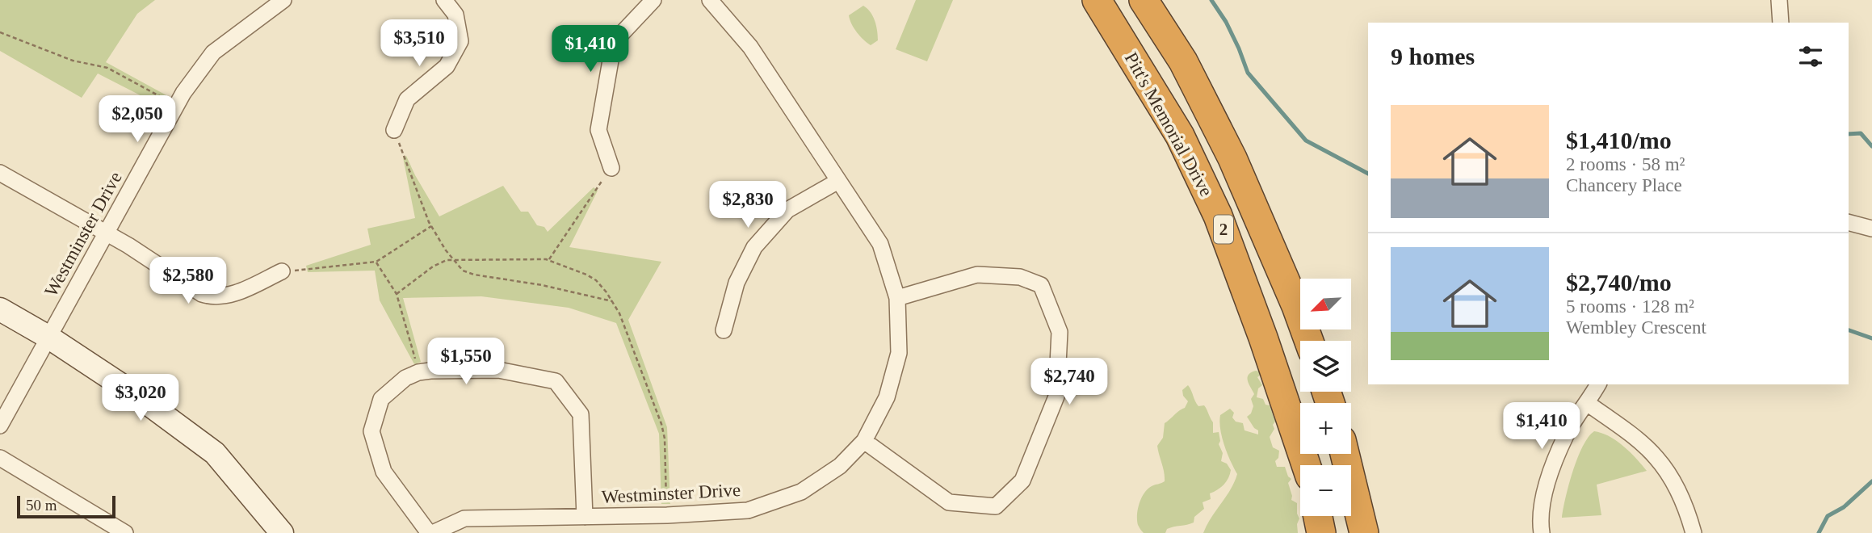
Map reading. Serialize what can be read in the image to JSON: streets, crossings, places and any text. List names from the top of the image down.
{
  "streets": {
    "highway": ["Pitt's Memorial Drive", "2"],
    "street": ["Westminster Drive"]
  },
  "scale_bar": "50 m",
  "north": "bottom left",
  "page": {
    "price": [
      "$3,510",
      "$1,410",
      "$2,050",
      "$2,830",
      "$2,580",
      "$1,550",
      "$2,740",
      "$3,020",
      "$1,410"
    ],
    "heading": "9 homes",
    "list": [
      {
        "name": "$1,410/mo",
        "note": "2 rooms · 58 m² · Chancery Place"
      },
      {
        "name": "$2,740/mo",
        "note": "5 rooms · 128 m² · Wembley Crescent"
      }
    ],
    "map_buttons": ["+", "−"],
    "scale": "50 m"
  }
}
